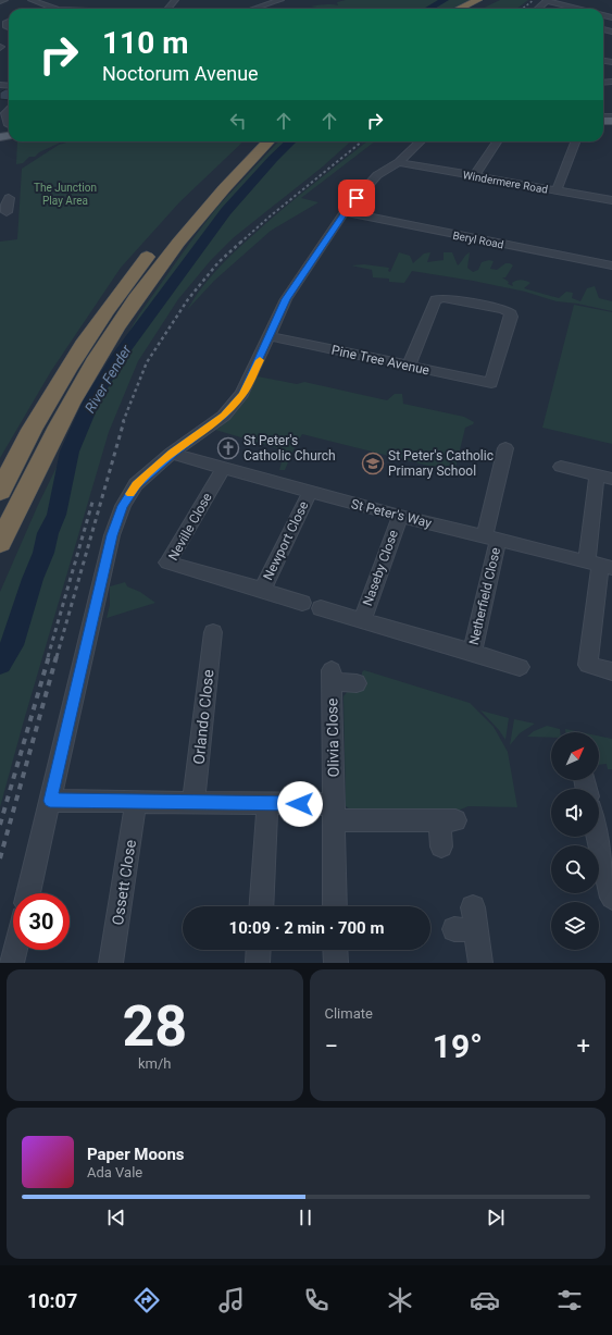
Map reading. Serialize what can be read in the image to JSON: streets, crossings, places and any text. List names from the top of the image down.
{
  "streets": {
    "street": [
      "Windermere Road",
      "Beryl Road",
      "Pine Tree Avenue",
      "St Peter's Way",
      "Neville Close",
      "Newport Close",
      "Naseby Close",
      "Netherfield Close",
      "Orlando Close",
      "Olivia Close",
      "Ossett Close"
    ]
  },
  "crossings": [
    ["St Peter's Way", "Neville Close"],
    ["St Peter's Way", "Newport Close"],
    ["St Peter's Way", "Naseby Close"],
    ["St Peter's Way", "Netherfield Close"],
    ["Neville Close", "Newport Close"],
    ["Naseby Close", "Netherfield Close"]
  ],
  "water": ["River Fender"],
  "parks": ["The Junction Play Area"],
  "places": {
    "church": ["St Peter's Catholic Church"],
    "school or university": ["St Peter's Catholic Primary School"]
  },
  "north": "top right",
  "page": {
    "turn": ["110 m", "Noctorum Avenue"],
    "limit": "30",
    "trip": "10:09 · 2 min · 700 m",
    "tile": [
      ["28", "km/h"],
      "Climate"
    ],
    "heat": ["−", "19°", "+"],
    "song": ["Paper Moons", "Ada Vale"],
    "tabs": "10:07"
  }
}
